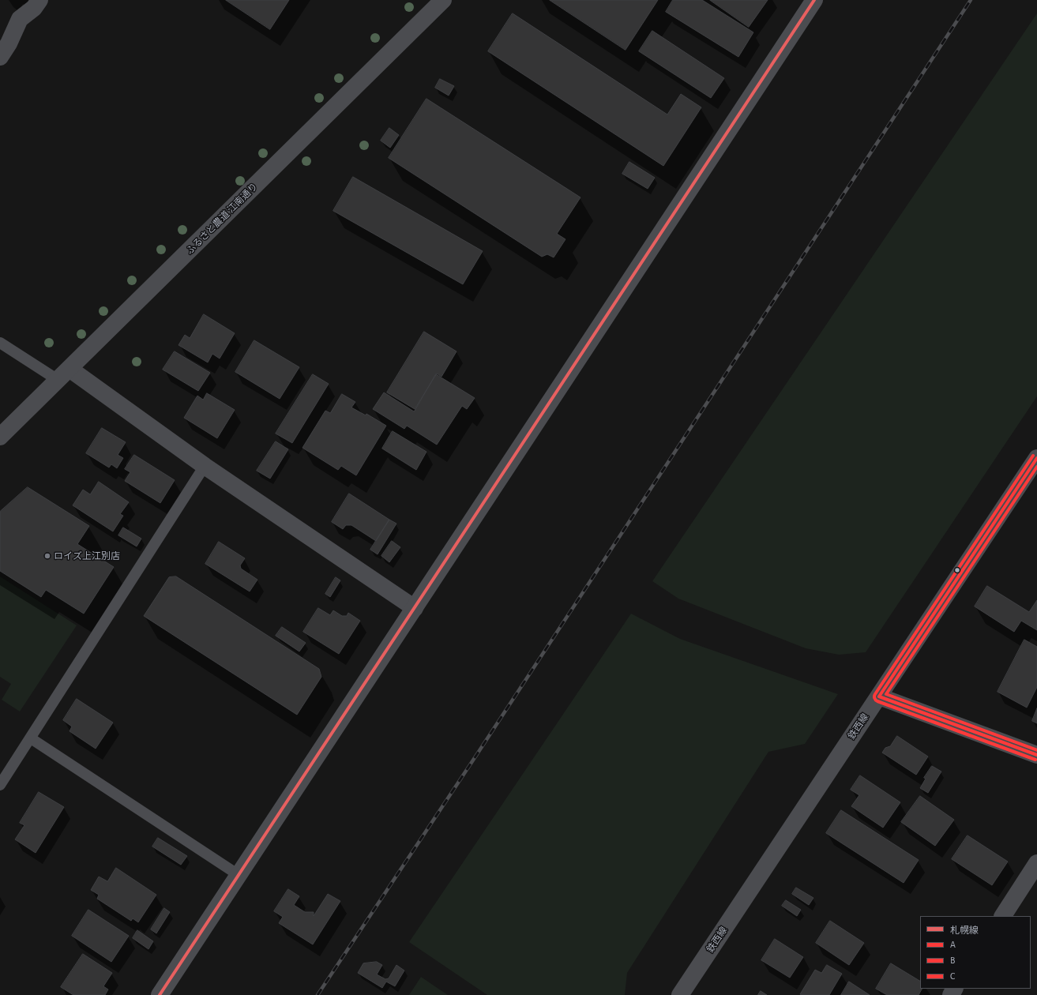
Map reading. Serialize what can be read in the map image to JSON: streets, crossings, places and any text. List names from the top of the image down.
{
  "streets": {
    "street": ["ふるさと農道 江南通り", "鉄西線"]
  },
  "places": ["ロイズ上江別店"],
  "lines": [
    "transit line 札幌線",
    "transit line B",
    "transit line A",
    "transit line C"
  ],
  "legend": [
    "札幌線",
    "A",
    "B",
    "C"
  ]
}
